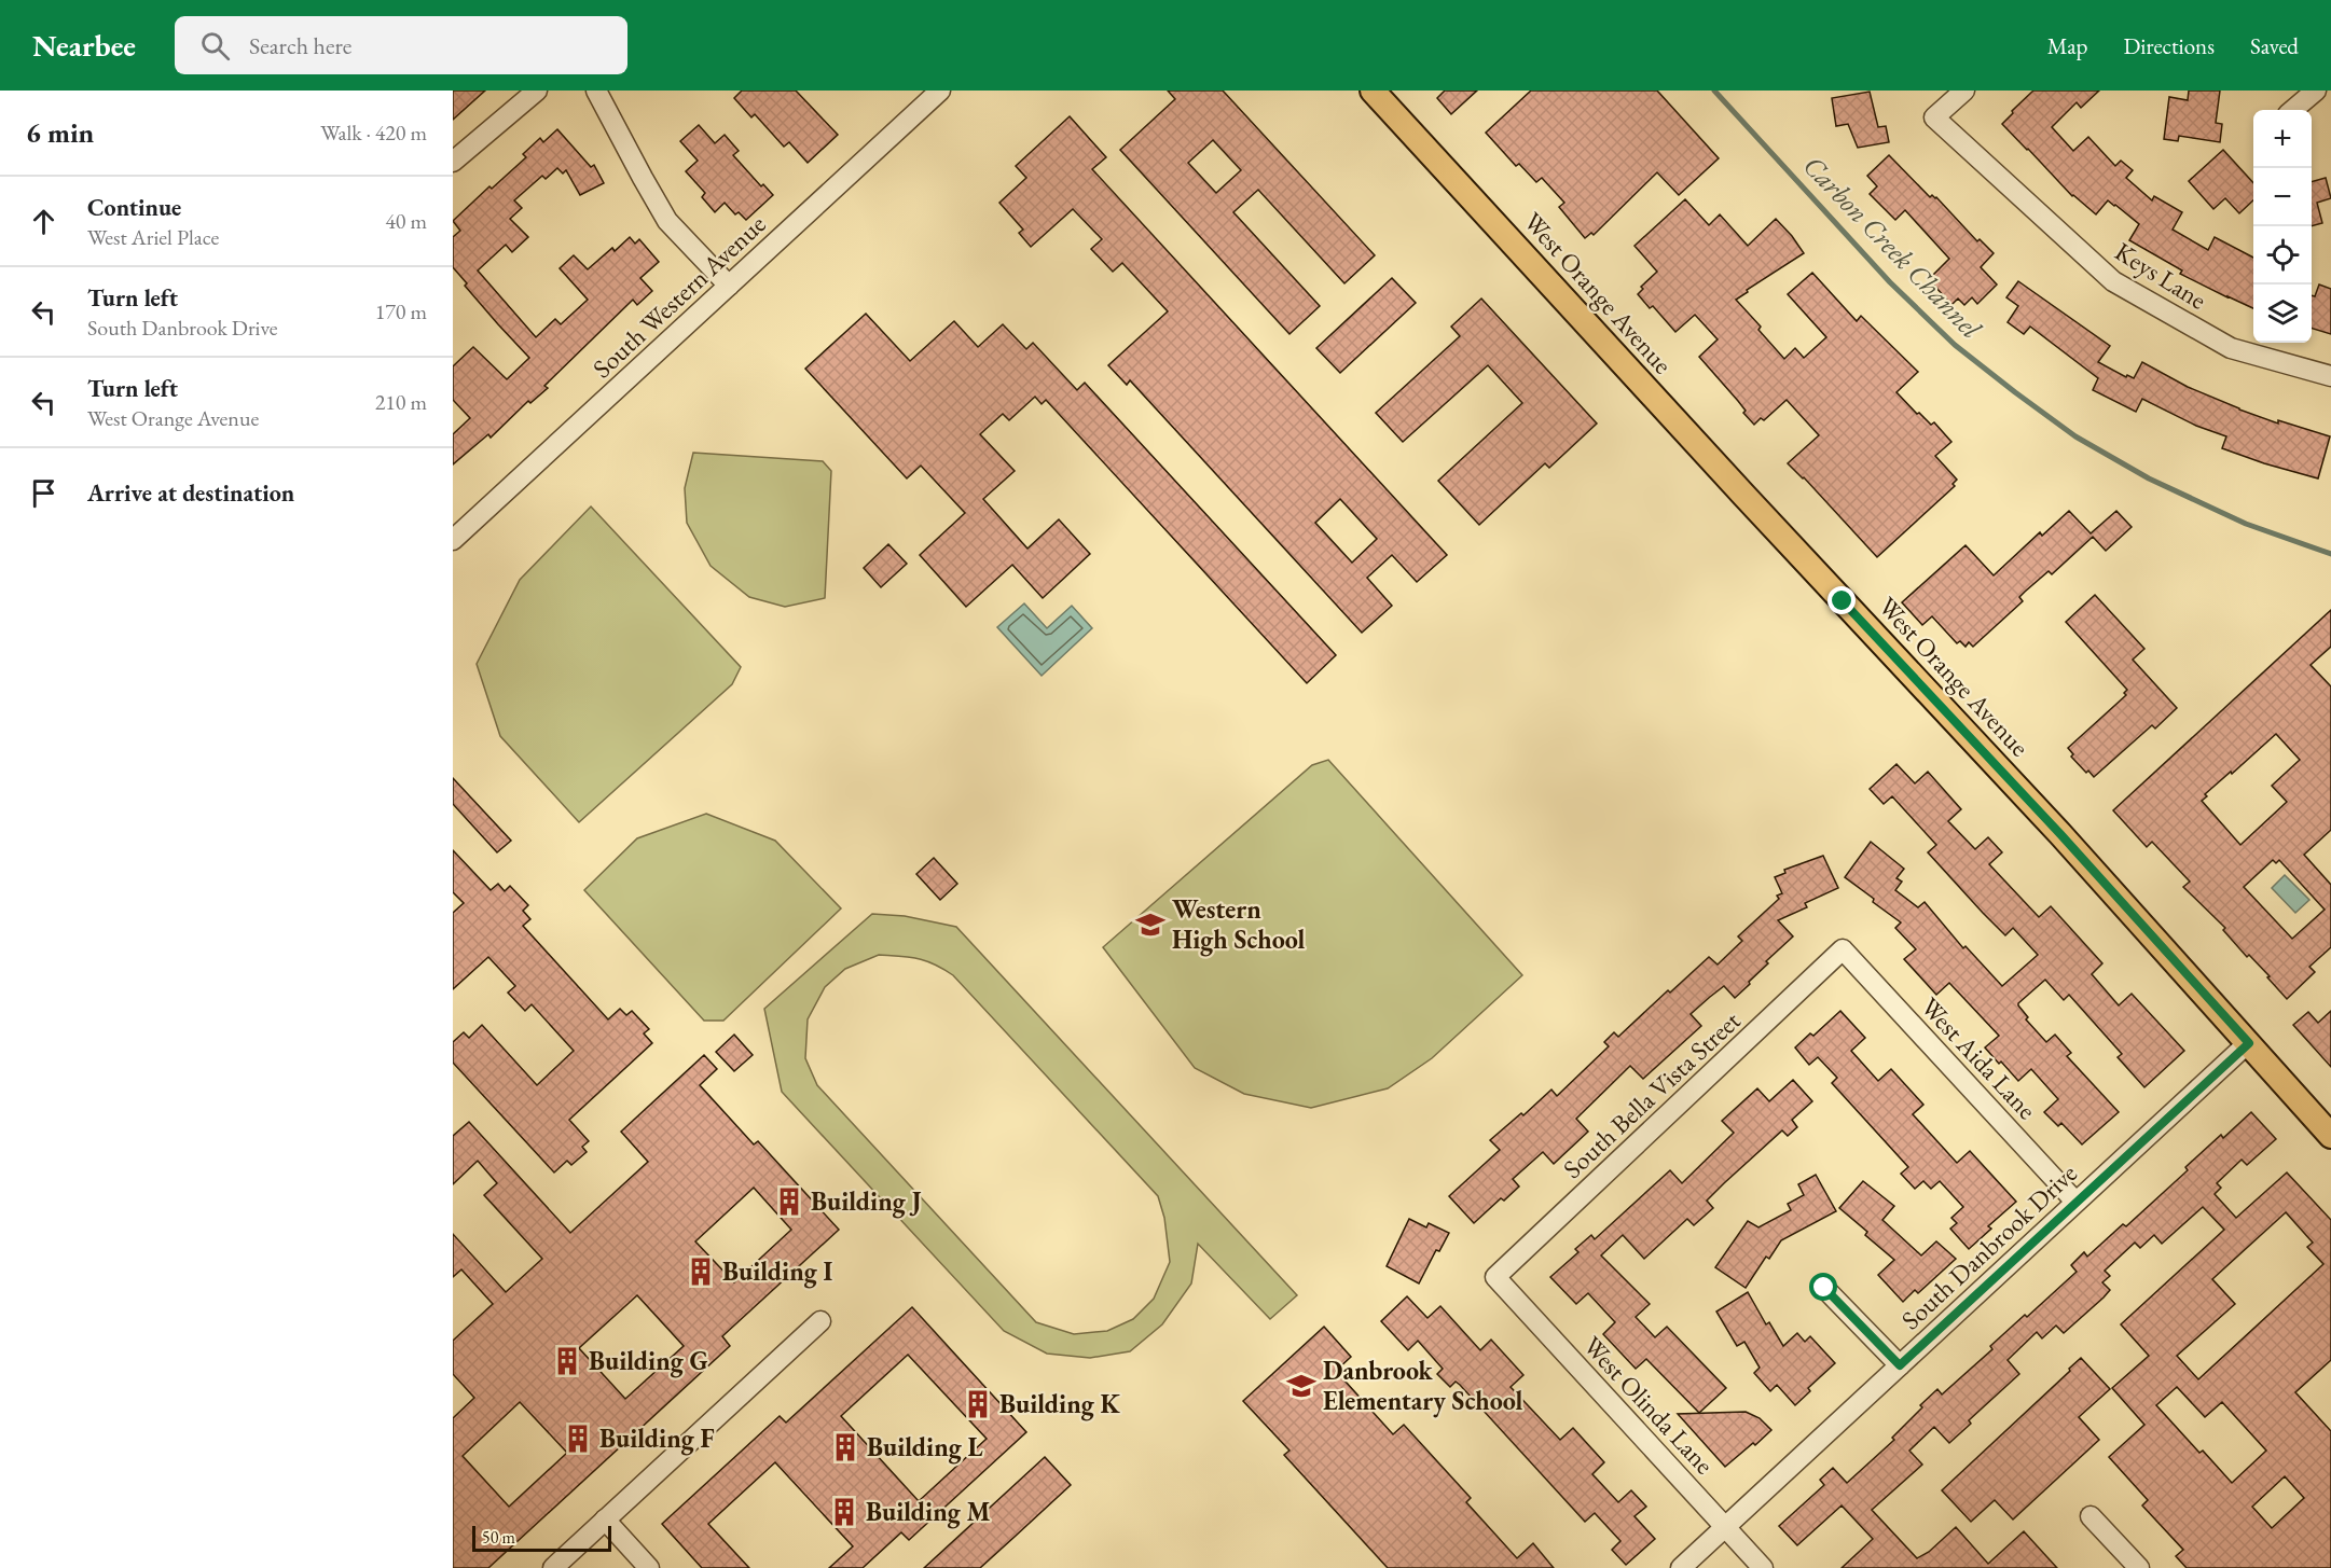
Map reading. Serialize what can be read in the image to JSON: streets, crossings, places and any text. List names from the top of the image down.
{
  "streets": {
    "main road": ["West Orange Avenue"],
    "street": [
      "Keys Lane",
      "South Western Avenue",
      "West Aida Lane",
      "South Bella Vista Street",
      "South Danbrook Drive",
      "West Olinda Lane"
    ]
  },
  "crossings": [
    ["West Orange Avenue", "South Danbrook Drive"],
    ["West Aida Lane", "South Bella Vista Street"],
    ["West Aida Lane", "South Danbrook Drive"],
    ["South Bella Vista Street", "West Olinda Lane"],
    ["South Danbrook Drive", "West Olinda Lane"]
  ],
  "water": ["Carbon Creek Channel"],
  "places": {
    "school or university": ["Western High School", "Danbrook Elementary School"],
    "building": [
      "Building J",
      "Building I",
      "Building G",
      "Building K",
      "Building F",
      "Building L",
      "Building M"
    ]
  },
  "scale_bar": "50 m",
  "page": {
    "header": "Nearbee",
    "search": "Search here",
    "nav": ["Map", "Directions", "Saved"],
    "heading": ["6 min", "Walk · 420 m"],
    "map_buttons": ["+", "−"],
    "list": [
      ["Continue", "West Ariel Place", "40 m"],
      ["Turn left", "South Danbrook Drive", "170 m"],
      ["Turn left", "West Orange Avenue", "210 m"],
      "Arrive at destination"
    ],
    "scale": "50 m"
  }
}
